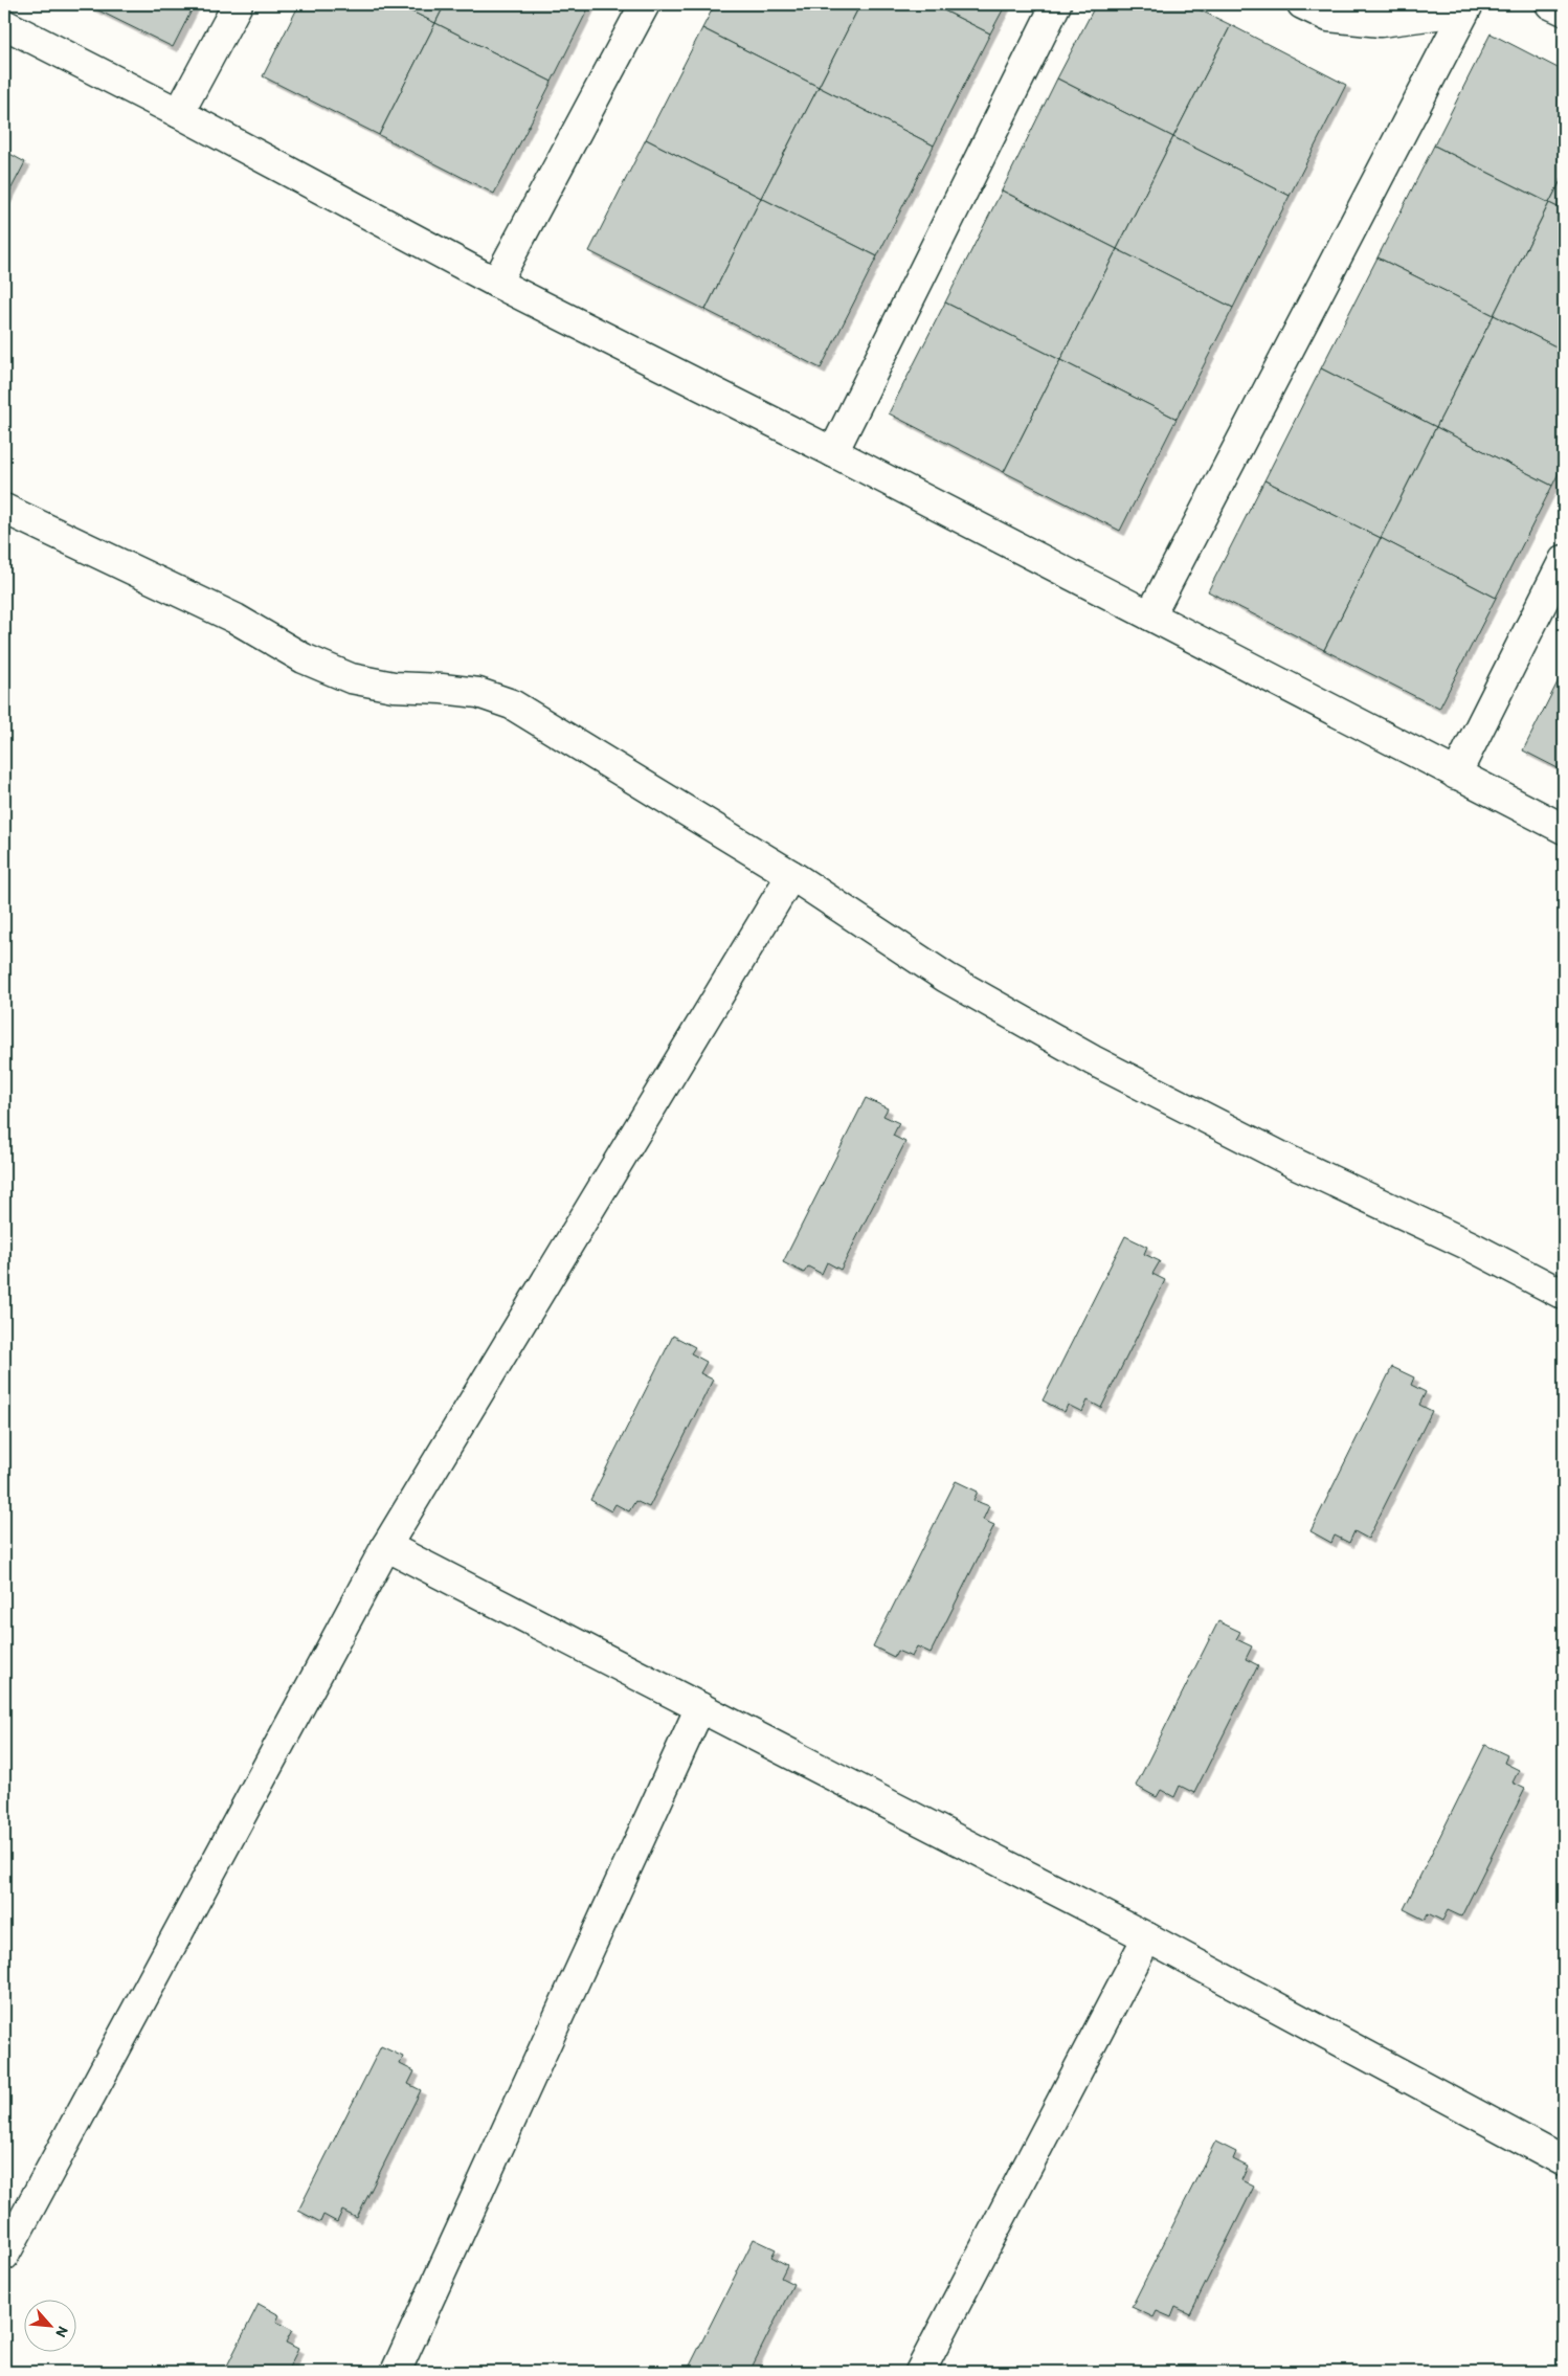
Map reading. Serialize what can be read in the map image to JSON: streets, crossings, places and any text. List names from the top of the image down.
{
  "north": "bottom right"
}
